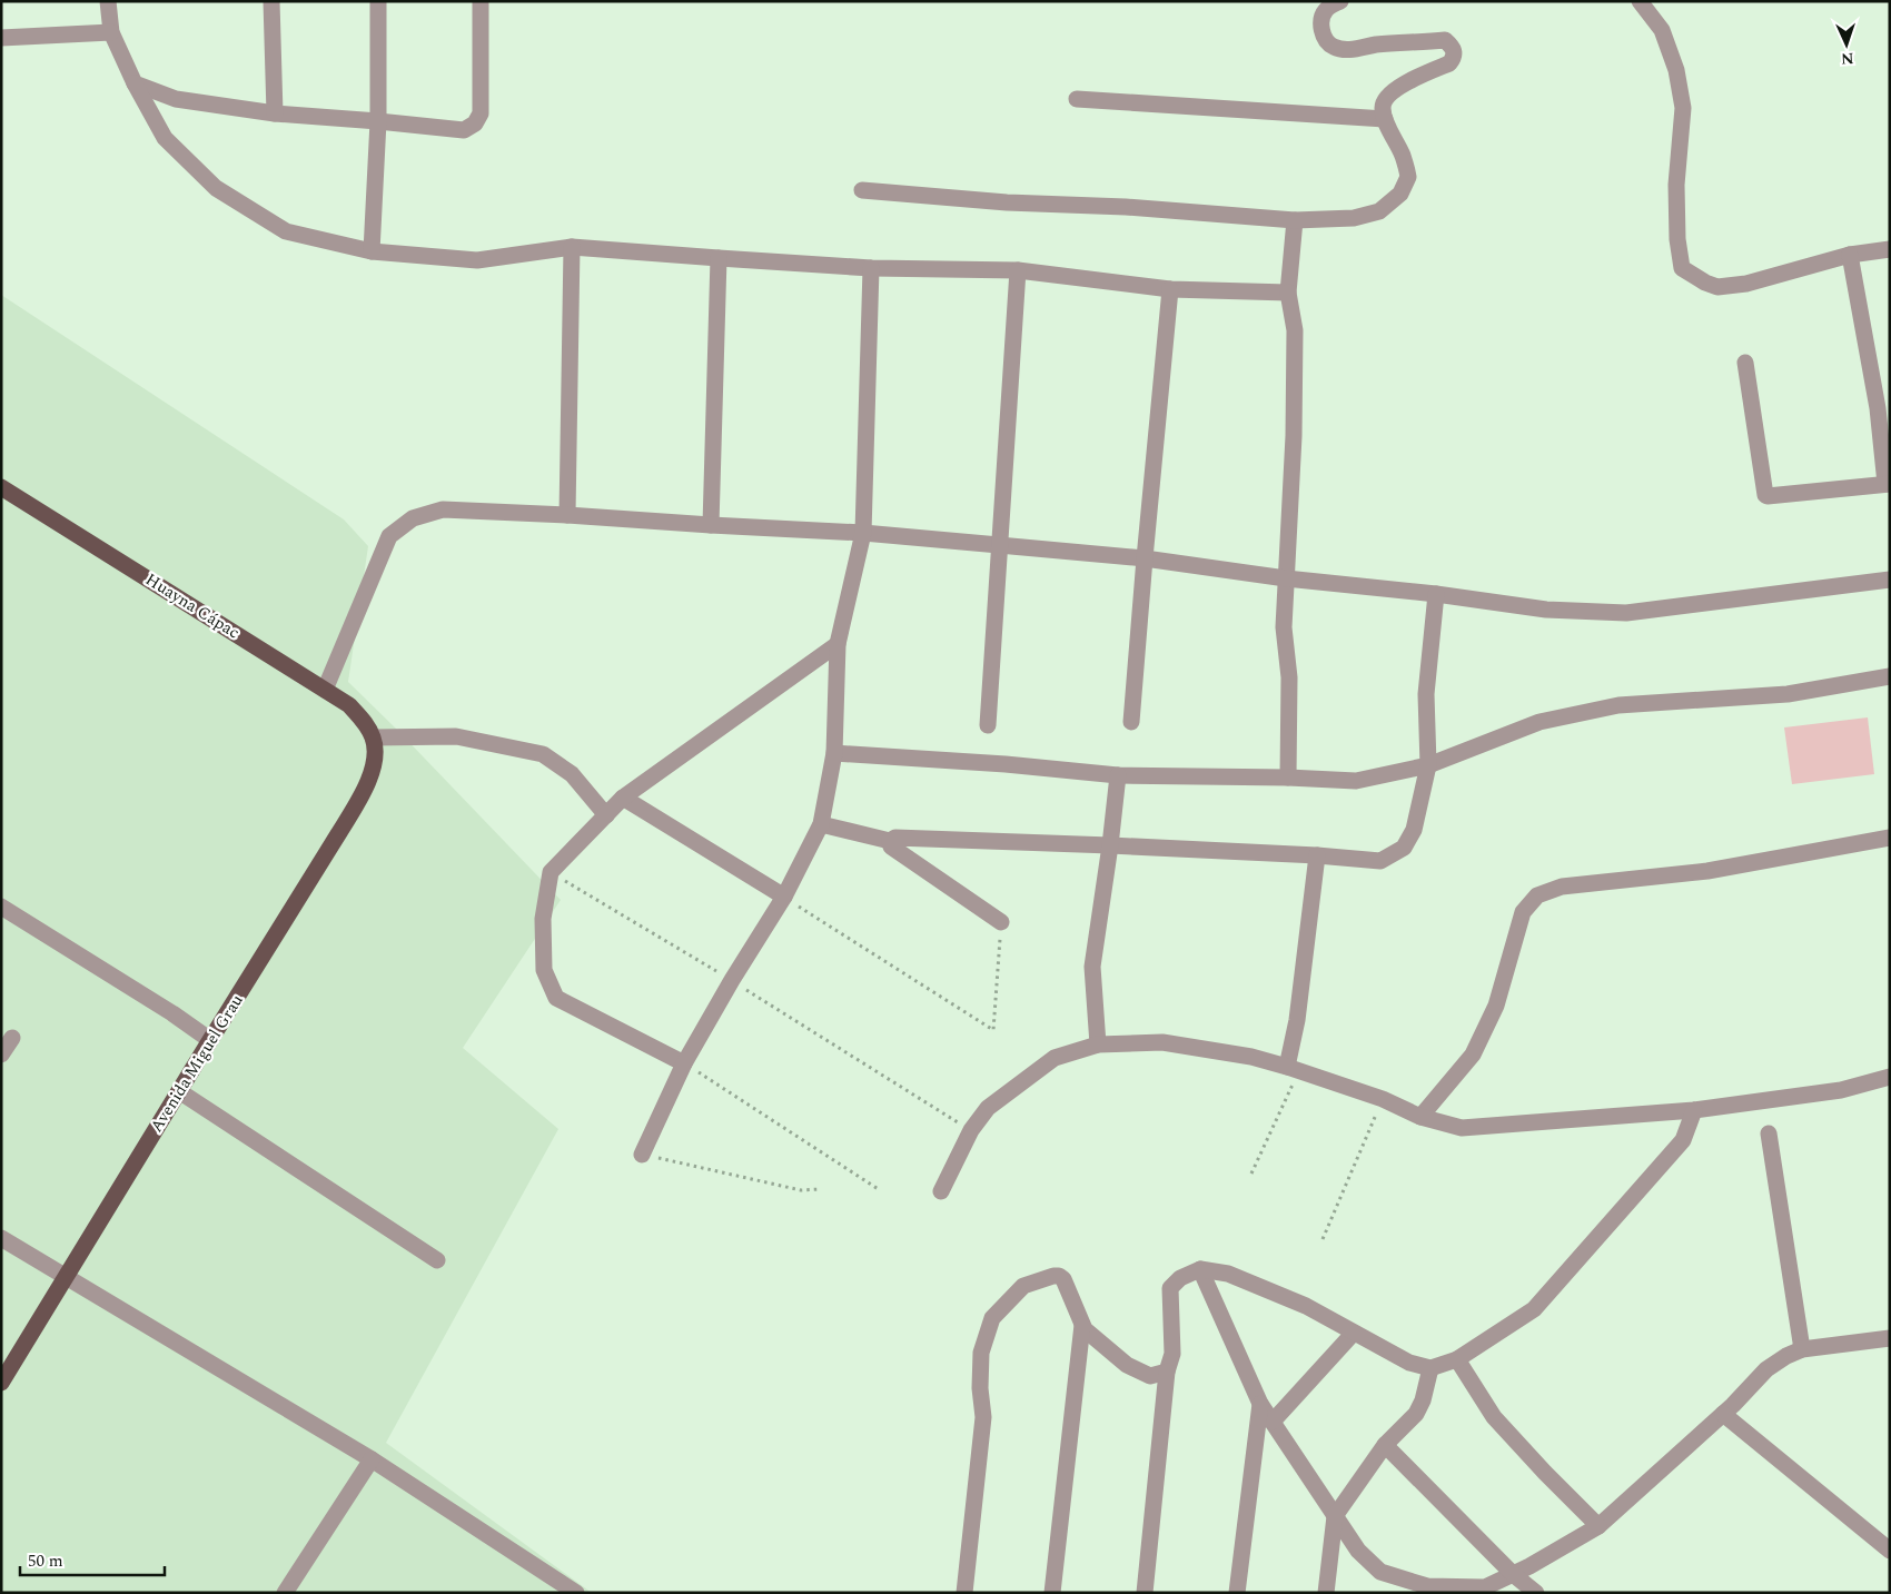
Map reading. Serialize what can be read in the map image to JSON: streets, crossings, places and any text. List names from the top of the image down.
{
  "streets": {
    "main road": ["Huayna Cápac", "Avenida Miguel Grau"]
  },
  "crossings": [
    ["Huayna Cápac", "Avenida Miguel Grau"]
  ],
  "scale_bar": "50 m",
  "north": "bottom"
}
